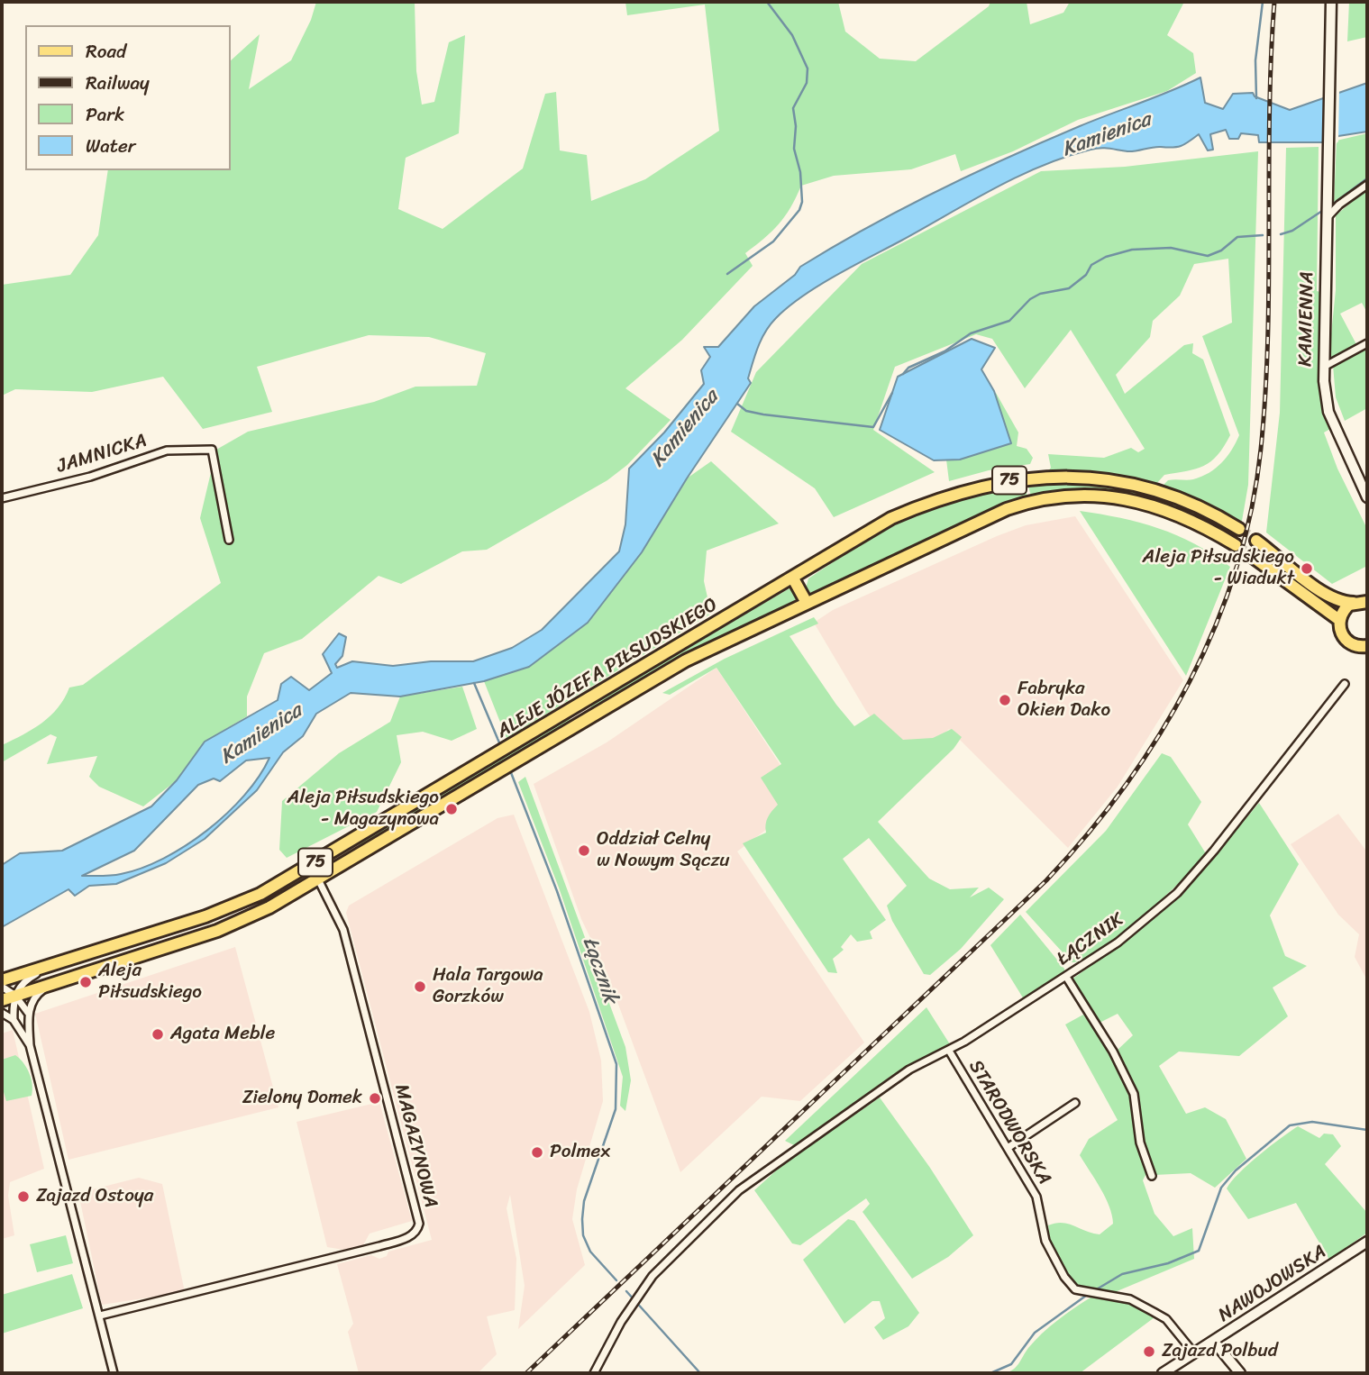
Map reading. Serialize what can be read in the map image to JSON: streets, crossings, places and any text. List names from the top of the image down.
{
  "streets": {
    "main road": ["75", "ALEJE JÓZEFA PIŁSUDSKIEGO"],
    "street": [
      "KAMIENNA",
      "JAMNICKA",
      "ŁĄCZNIK",
      "STARODWORSKA",
      "MAGAZYNOWA",
      "NAWOJOWSKA"
    ]
  },
  "crossings": [
    ["ALEJE JÓZEFA PIŁSUDSKIEGO", "MAGAZYNOWA"],
    ["ŁĄCZNIK", "STARODWORSKA"],
    ["STARODWORSKA", "NAWOJOWSKA"]
  ],
  "water": ["Kamienica", "Łącznik"],
  "places": [
    "Aleja Piłsudskiego - Wiadukt",
    "Fabryka Okien Dako",
    "Aleja Piłsudskiego - Magazynowa",
    "Oddział Celny w Nowym Sączu",
    "Aleja Piłsudskiego",
    "Hala Targowa Gorzków",
    "Agata Meble",
    "Zielony Domek",
    "Polmex",
    "Zajazd Ostoya",
    "Zajazd Polbud"
  ],
  "legend": [
    "Road",
    "Railway",
    "Park",
    "Water"
  ]
}
